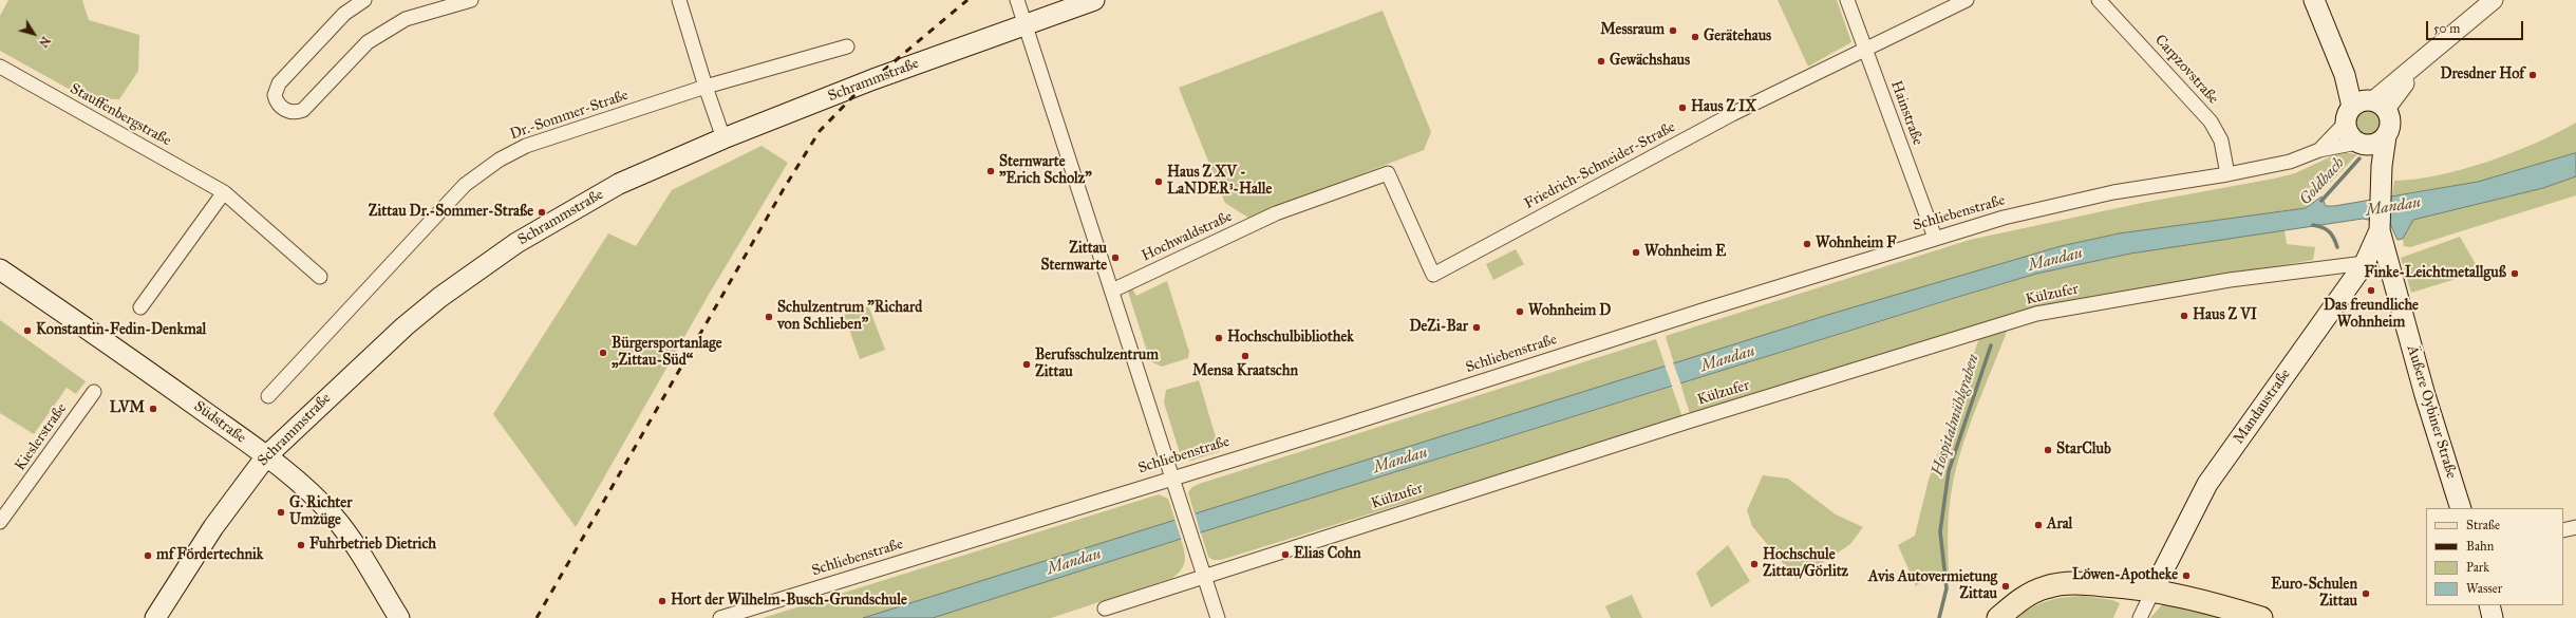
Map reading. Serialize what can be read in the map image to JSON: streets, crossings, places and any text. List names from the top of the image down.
{
  "streets": {
    "main road": [
      "Schrammstraße",
      "Mandaustraße",
      "Äußere Oybiner Straße",
      "Südstraße"
    ],
    "street": [
      "Carpzovstraße",
      "Hainstraße",
      "Stauffenbergstraße",
      "Dr.-Sommer-Straße",
      "Friedrich-Schneider-Straße",
      "Schliebenstraße",
      "Hochwaldstraße",
      "Külzufer",
      "Kieslerstraße"
    ]
  },
  "crossings": [
    ["Carpzovstraße", "Schliebenstraße"],
    ["Schrammstraße", "Südstraße"],
    ["Hainstraße", "Friedrich-Schneider-Straße"],
    ["Hainstraße", "Schliebenstraße"],
    ["Friedrich-Schneider-Straße", "Hochwaldstraße"],
    ["Schliebenstraße", "Mandaustraße"],
    ["Külzufer", "Mandaustraße"],
    ["Külzufer", "Äußere Oybiner Straße"],
    ["Mandaustraße", "Äußere Oybiner Straße"]
  ],
  "water": ["Goldbach", "Mandau", "Hospitalmühlgraben"],
  "places": [
    "Messraum",
    "Gerätehaus",
    "Gewächshaus",
    "Dresdner Hof",
    "Haus Z IX",
    "Sternwarte \"Erich Scholz\"",
    "Haus Z XV - LaNDER³-Halle",
    "Zittau Dr.-Sommer-Straße",
    "Wohnheim F",
    "Wohnheim E",
    "Zittau Sternwarte",
    "Finke-Leichtmetallguß",
    "Das freundliche Wohnheim",
    "Wohnheim D",
    "Haus Z VI",
    "Schulzentrum \"Richard von Schlieben\"",
    "DeZi-Bar",
    "Konstantin-Fedin-Denkmal",
    "Hochschulbibliothek",
    "Bürgersportanlage „Zittau-Süd“",
    "Mensa Kraatschn",
    "Berufsschulzentrum Zittau",
    "LVM",
    "StarClub",
    "G. Richter Umzüge",
    "Aral",
    "Fuhrbetrieb Dietrich",
    "Elias Cohn",
    "mf Fördertechnik",
    "Hochschule Zittau/Görlitz",
    "Löwen-Apotheke",
    "Avis Autovermietung Zittau",
    "Euro-Schulen Zittau",
    "Hort der Wilhelm-Busch-Grundschule"
  ],
  "legend": [
    "Straße",
    "Bahn",
    "Park",
    "Wasser"
  ],
  "scale_bar": "50 m",
  "north": "bottom right"
}
